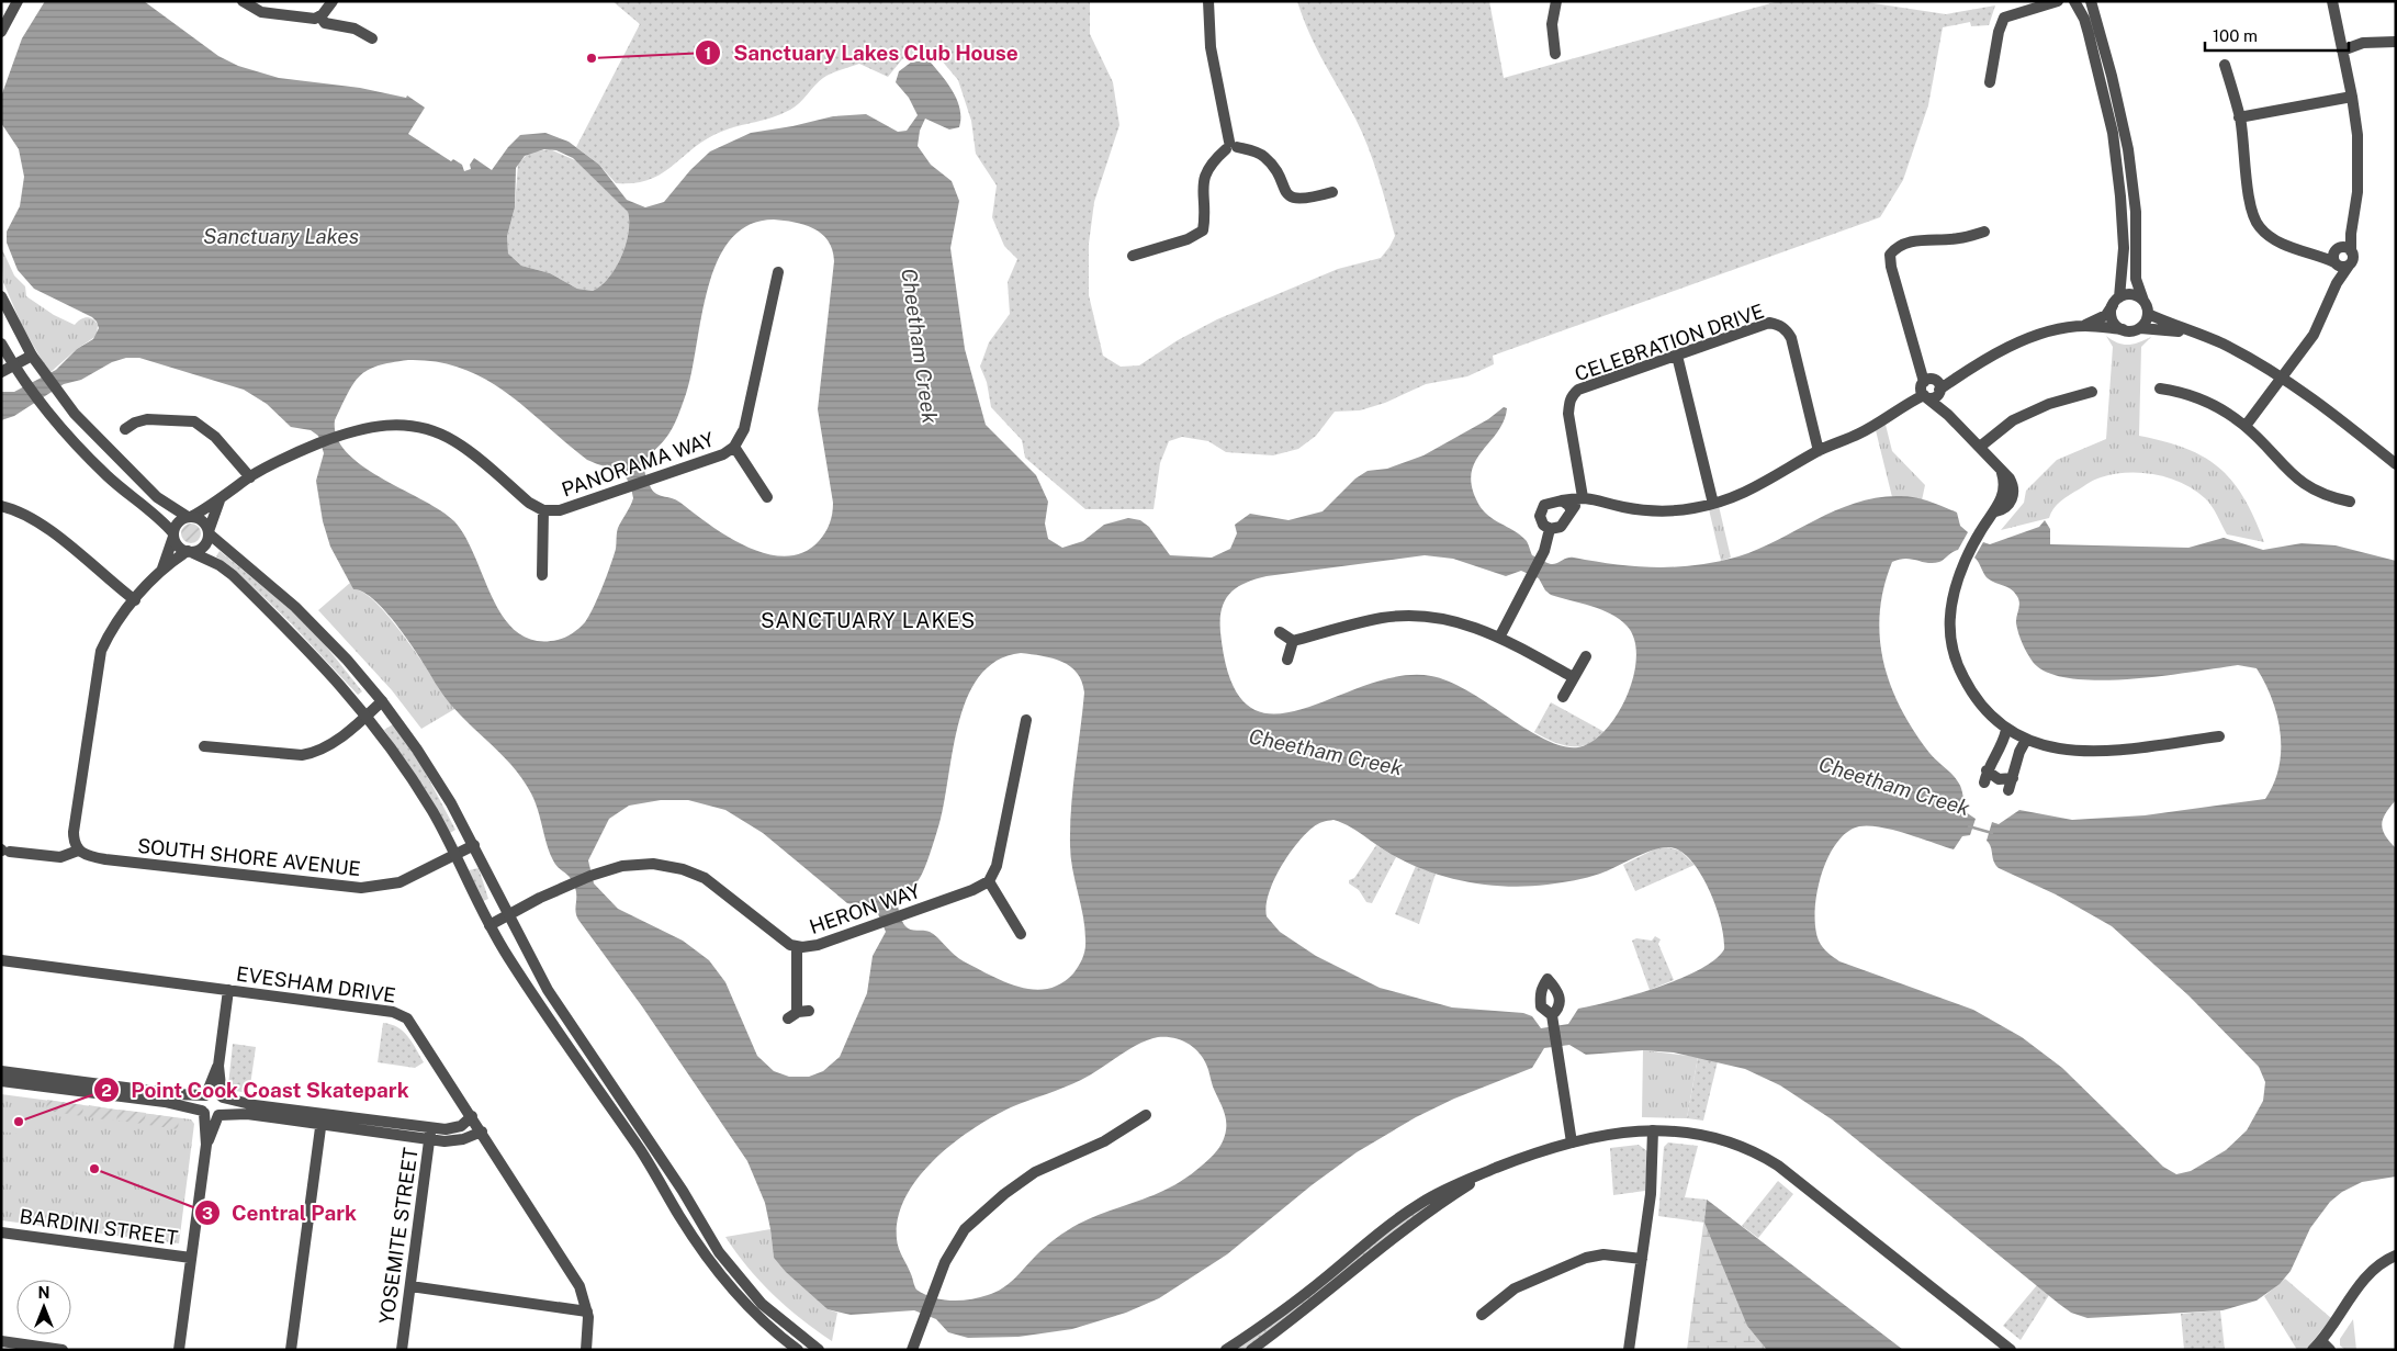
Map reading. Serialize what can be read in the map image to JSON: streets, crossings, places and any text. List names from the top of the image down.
{
  "streets": {
    "street": [
      "CELEBRATION DRIVE",
      "PANORAMA WAY",
      "SOUTH SHORE AVENUE",
      "HERON WAY",
      "EVESHAM DRIVE",
      "BARDINI STREET",
      "YOSEMITE STREET"
    ]
  },
  "districts": ["SANCTUARY LAKES"],
  "water": ["Sanctuary Lakes", "Cheetham Creek"],
  "places": ["Sanctuary Lakes Club House", "Point Cook Coast Skatepark", "Central Park"],
  "scale_bar": "100 m",
  "north": "top"
}
